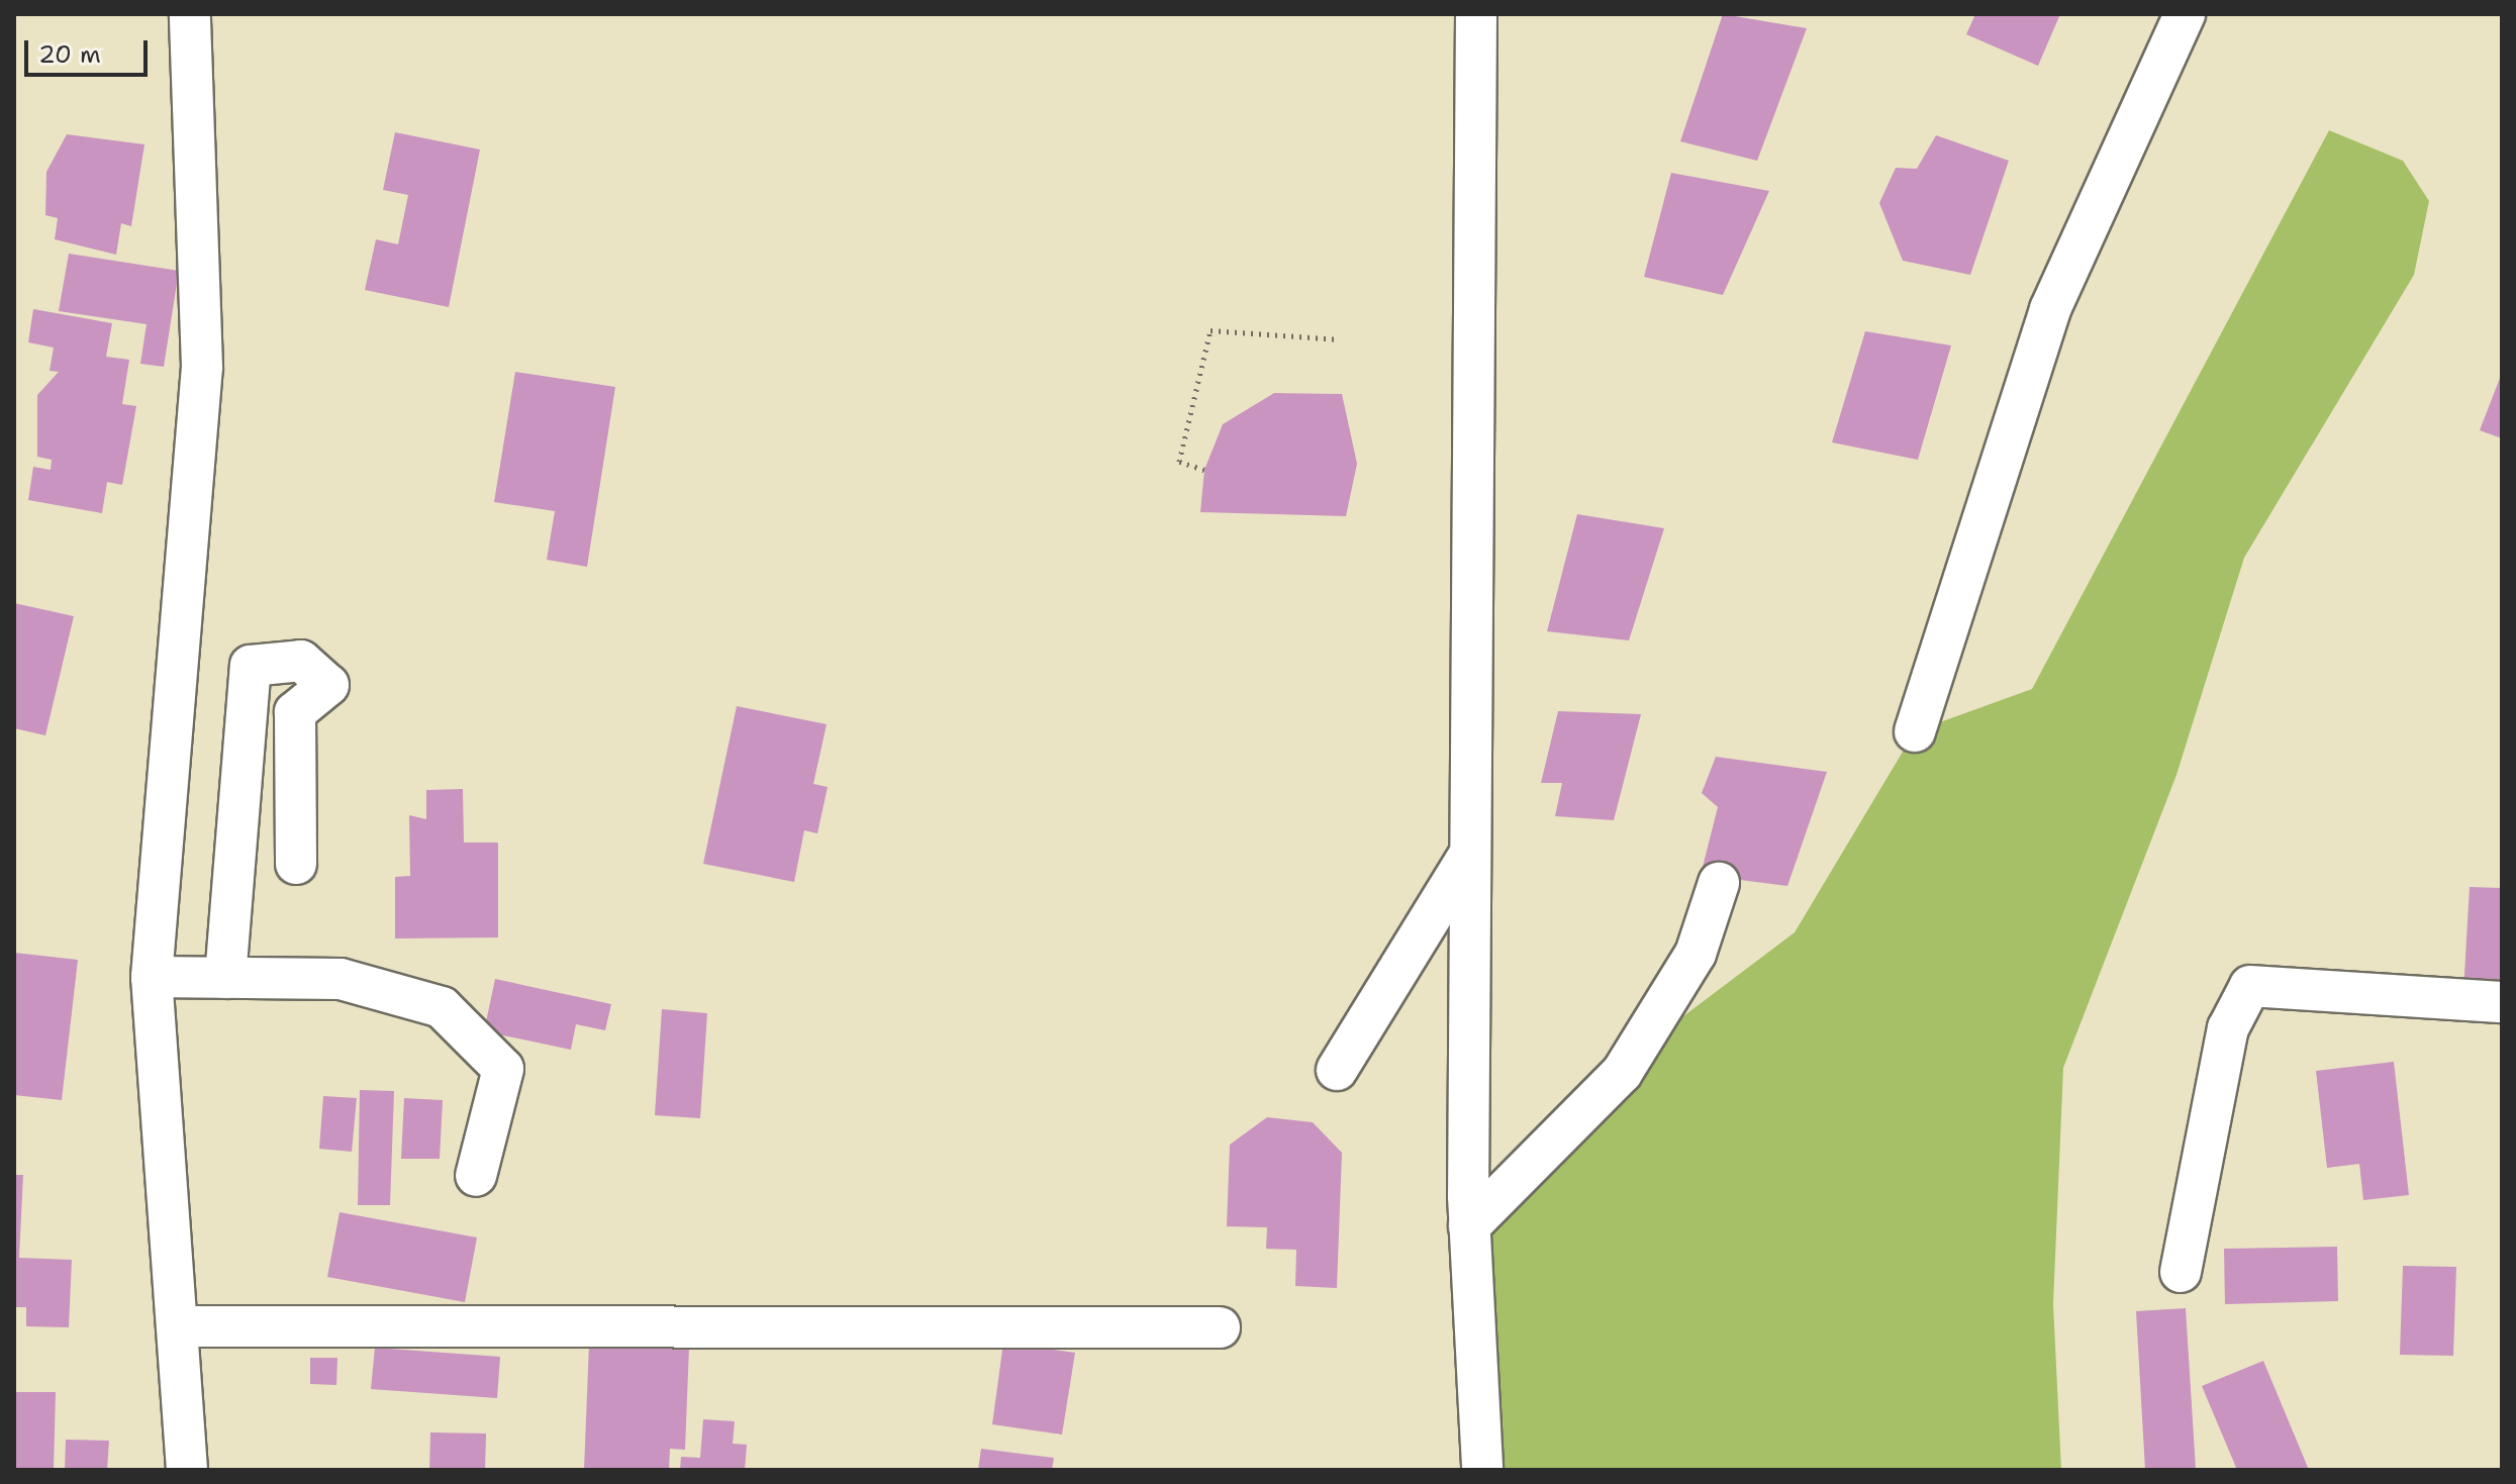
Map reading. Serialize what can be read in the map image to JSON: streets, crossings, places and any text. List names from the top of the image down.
{
  "scale_bar": "20 m"
}
